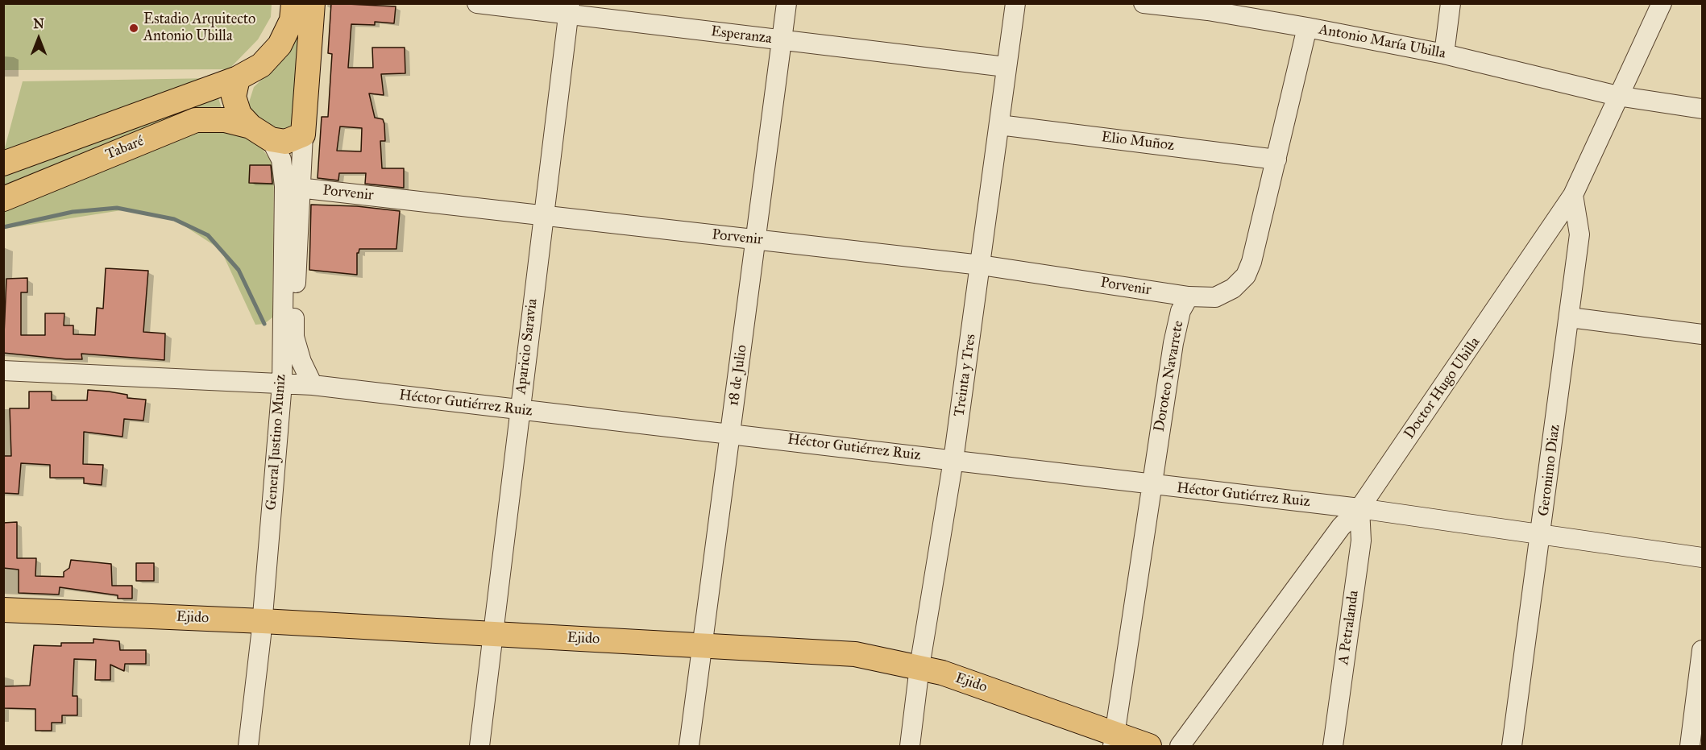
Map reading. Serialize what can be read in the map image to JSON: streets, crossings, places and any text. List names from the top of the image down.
{
  "streets": {
    "main road": ["Tabaré", "Ejido"],
    "street": [
      "Esperanza",
      "Antonio María Ubilla",
      "Elio Muñoz",
      "Porvenir",
      "Aparicio Saravia",
      "18 de Julio",
      "Treinta y Tres",
      "Doroteo Navarrete",
      "Doctor Hugo Ubilla",
      "Héctor Gutiérrez Ruiz",
      "General Justino Muniz",
      "Geronimo Diaz",
      "A Petralanda"
    ]
  },
  "crossings": [
    ["Esperanza", "Aparicio Saravia"],
    ["Esperanza", "18 de Julio"],
    ["Esperanza", "Treinta y Tres"],
    ["Antonio María Ubilla", "Doctor Hugo Ubilla"],
    ["Elio Muñoz", "Treinta y Tres"],
    ["Tabaré", "General Justino Muniz"],
    ["Porvenir", "Aparicio Saravia"],
    ["Porvenir", "18 de Julio"],
    ["Porvenir", "Treinta y Tres"],
    ["Porvenir", "Doroteo Navarrete"],
    ["Porvenir", "General Justino Muniz"],
    ["Aparicio Saravia", "Héctor Gutiérrez Ruiz"],
    ["Aparicio Saravia", "Ejido"],
    ["18 de Julio", "Héctor Gutiérrez Ruiz"],
    ["18 de Julio", "Ejido"],
    ["Treinta y Tres", "Héctor Gutiérrez Ruiz"],
    ["Treinta y Tres", "Ejido"],
    ["Doroteo Navarrete", "Héctor Gutiérrez Ruiz"],
    ["Doroteo Navarrete", "Ejido"],
    ["Doctor Hugo Ubilla", "Héctor Gutiérrez Ruiz"],
    ["Doctor Hugo Ubilla", "Geronimo Diaz"],
    ["Doctor Hugo Ubilla", "A Petralanda"],
    ["Héctor Gutiérrez Ruiz", "General Justino Muniz"],
    ["Héctor Gutiérrez Ruiz", "Geronimo Diaz"],
    ["Héctor Gutiérrez Ruiz", "A Petralanda"],
    ["General Justino Muniz", "Ejido"]
  ],
  "places": ["Estadio Arquitecto Antonio Ubilla"],
  "north": "top"
}
